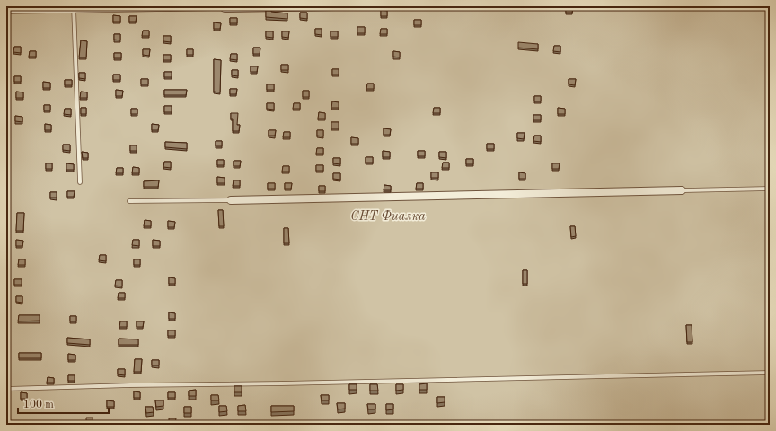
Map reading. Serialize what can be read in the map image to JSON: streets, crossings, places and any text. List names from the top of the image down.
{
  "parks": ["СНТ Фиалка"],
  "scale_bar": "100 m"
}
